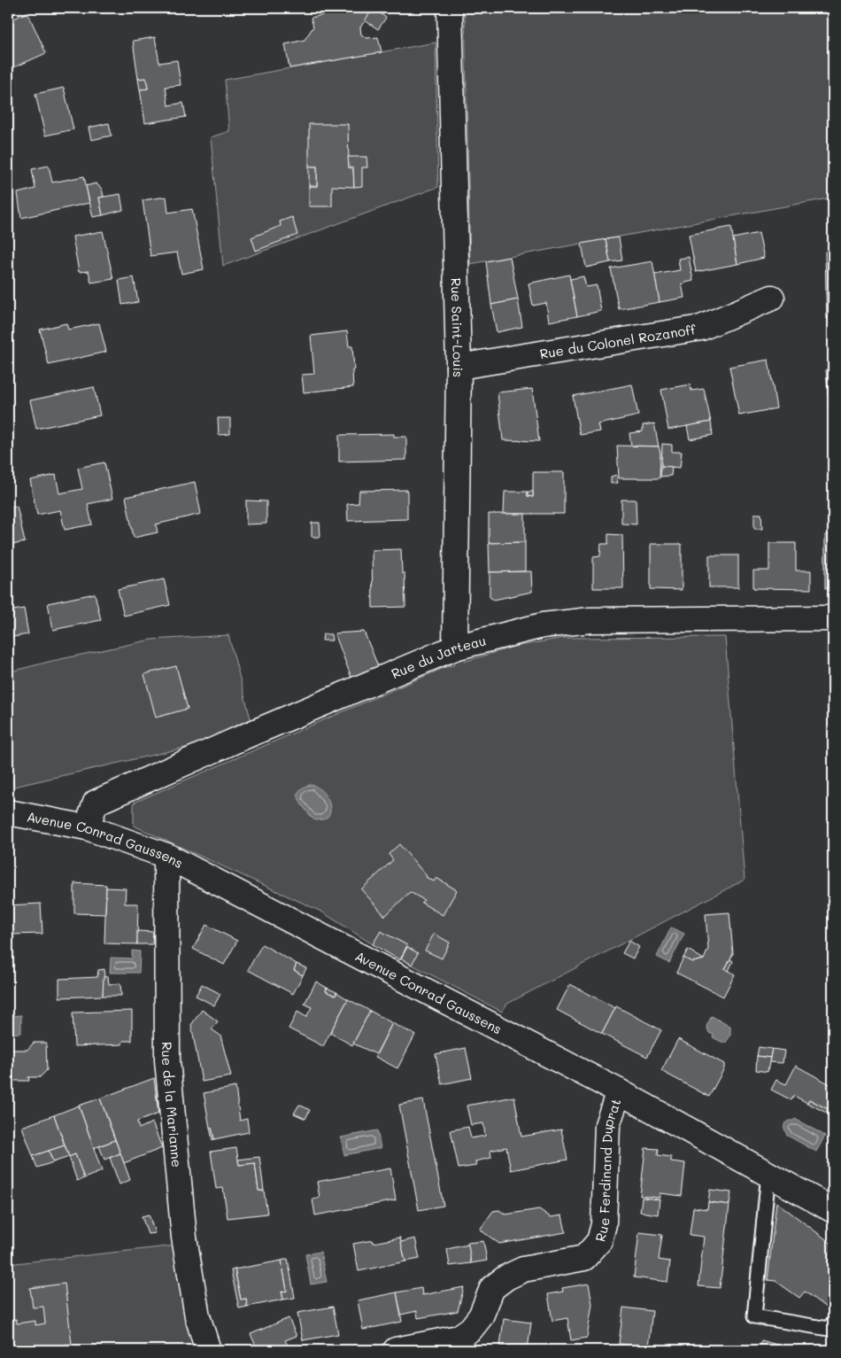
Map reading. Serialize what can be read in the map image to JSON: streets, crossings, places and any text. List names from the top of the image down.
{
  "streets": {
    "street": [
      "Rue Saint-Louis",
      "Rue du Colonel Rozanoff",
      "Rue du Jarteau",
      "Avenue Conrad Gaussens",
      "Rue de la Marianne",
      "Rue Ferdinand Duprat"
    ]
  },
  "crossings": [
    ["Rue Saint-Louis", "Rue du Colonel Rozanoff"],
    ["Rue Saint-Louis", "Rue du Jarteau"],
    ["Rue du Jarteau", "Avenue Conrad Gaussens"],
    ["Avenue Conrad Gaussens", "Rue de la Marianne"],
    ["Avenue Conrad Gaussens", "Rue Ferdinand Duprat"]
  ]
}
